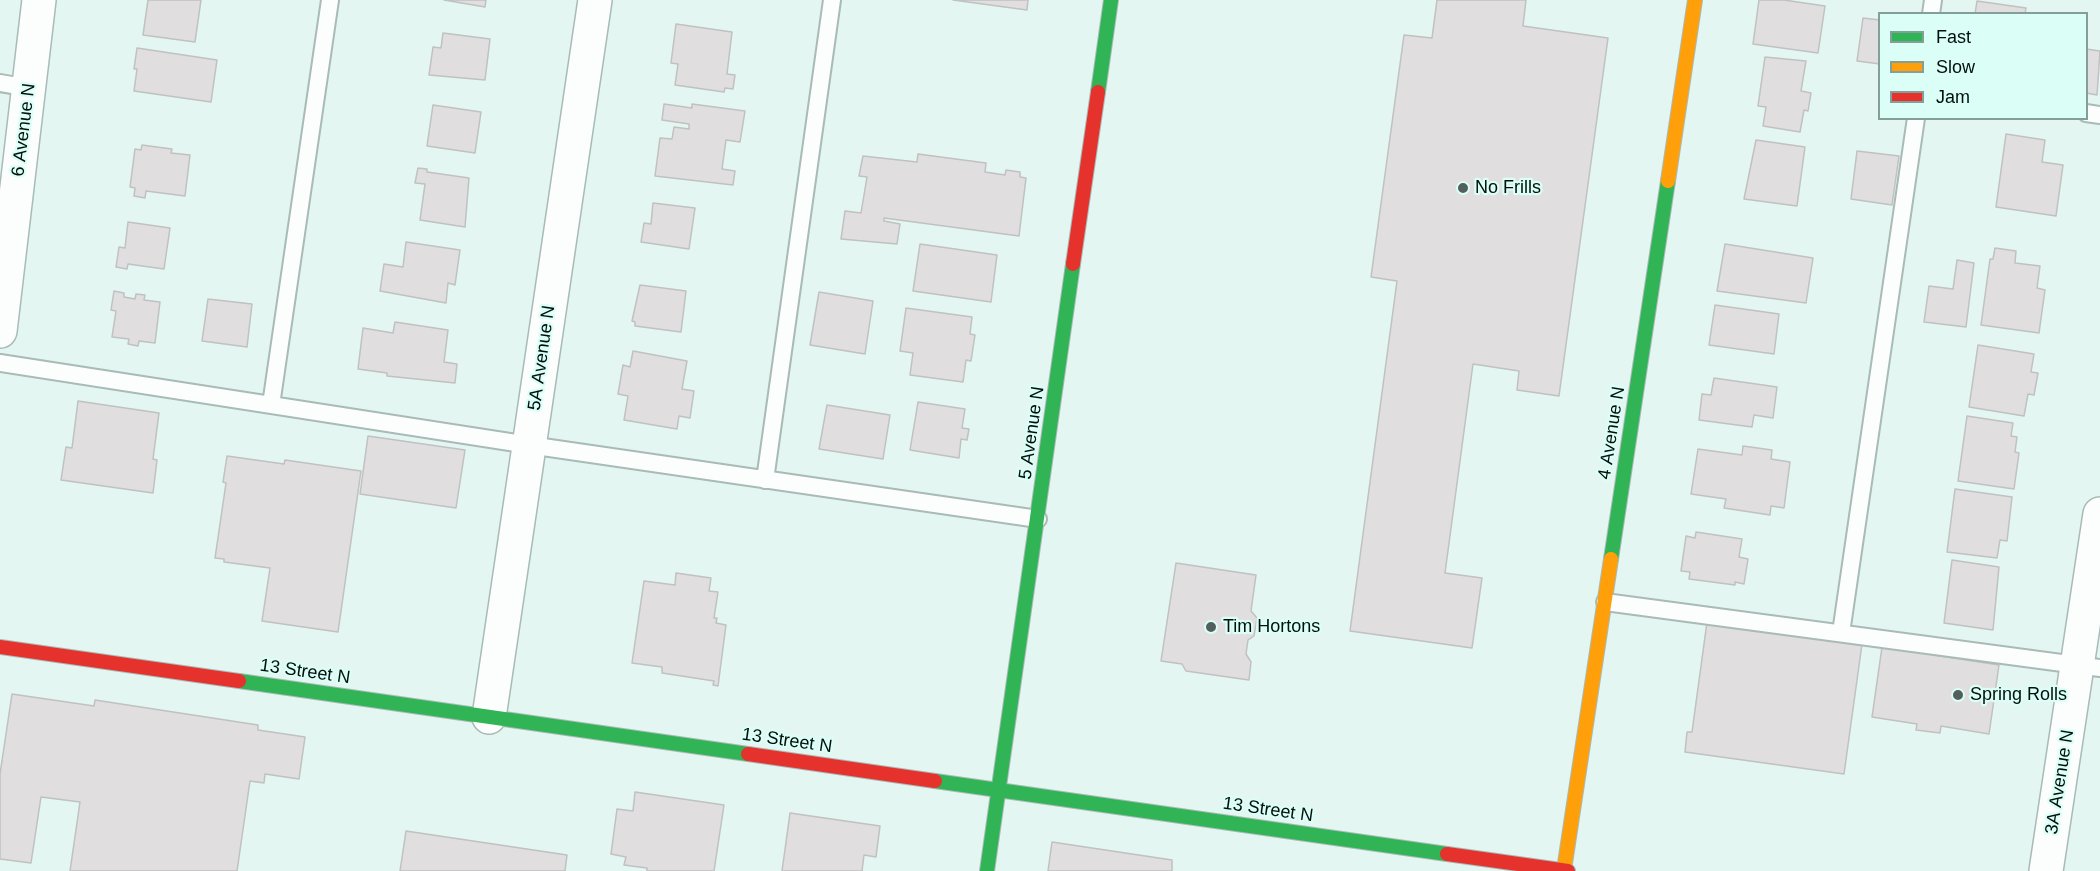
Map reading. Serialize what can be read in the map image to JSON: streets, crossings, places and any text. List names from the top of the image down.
{
  "streets": {
    "street": [
      "6 Avenue N",
      "5A Avenue N",
      "5 Avenue N",
      "4 Avenue N",
      "13 Street N",
      "3A Avenue N"
    ]
  },
  "crossings": [
    ["5A Avenue N", "13 Street N"],
    ["5 Avenue N", "13 Street N"],
    ["4 Avenue N", "13 Street N"]
  ],
  "places": ["No Frills", "Tim Hortons", "Spring Rolls"],
  "legend": ["Fast", "Slow", "Jam"]
}
